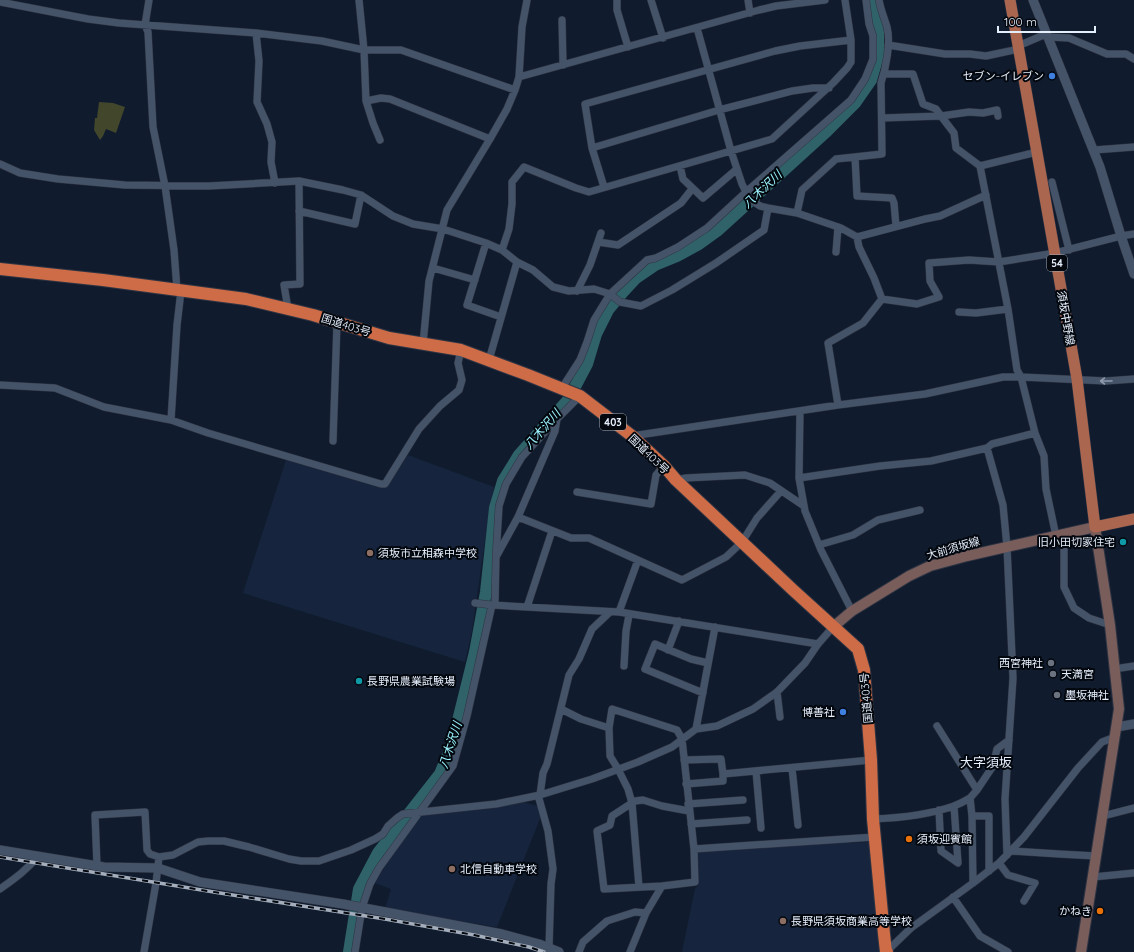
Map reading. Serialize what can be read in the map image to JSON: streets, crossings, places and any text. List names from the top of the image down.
{
  "streets": {
    "highway": ["国道403号", "403"],
    "main road": ["54", "須坂中野線", "大前須坂線"]
  },
  "crossings": [
    ["須坂中野線", "大前須坂線"],
    ["国道403号", "大前須坂線"]
  ],
  "districts": ["大字須坂"],
  "water": ["八木沢川"],
  "places": [
    "セブン-イレブン",
    "旧小田切家住宅",
    "須坂市立相森中学校",
    "西宮神社",
    "天満宮",
    "長野県農業試験場",
    "墨坂神社",
    "博善社",
    "須坂迎賓館",
    "北信自動車学校",
    "かねき",
    "長野県須坂商業高等学校"
  ],
  "scale_bar": "100 m"
}
